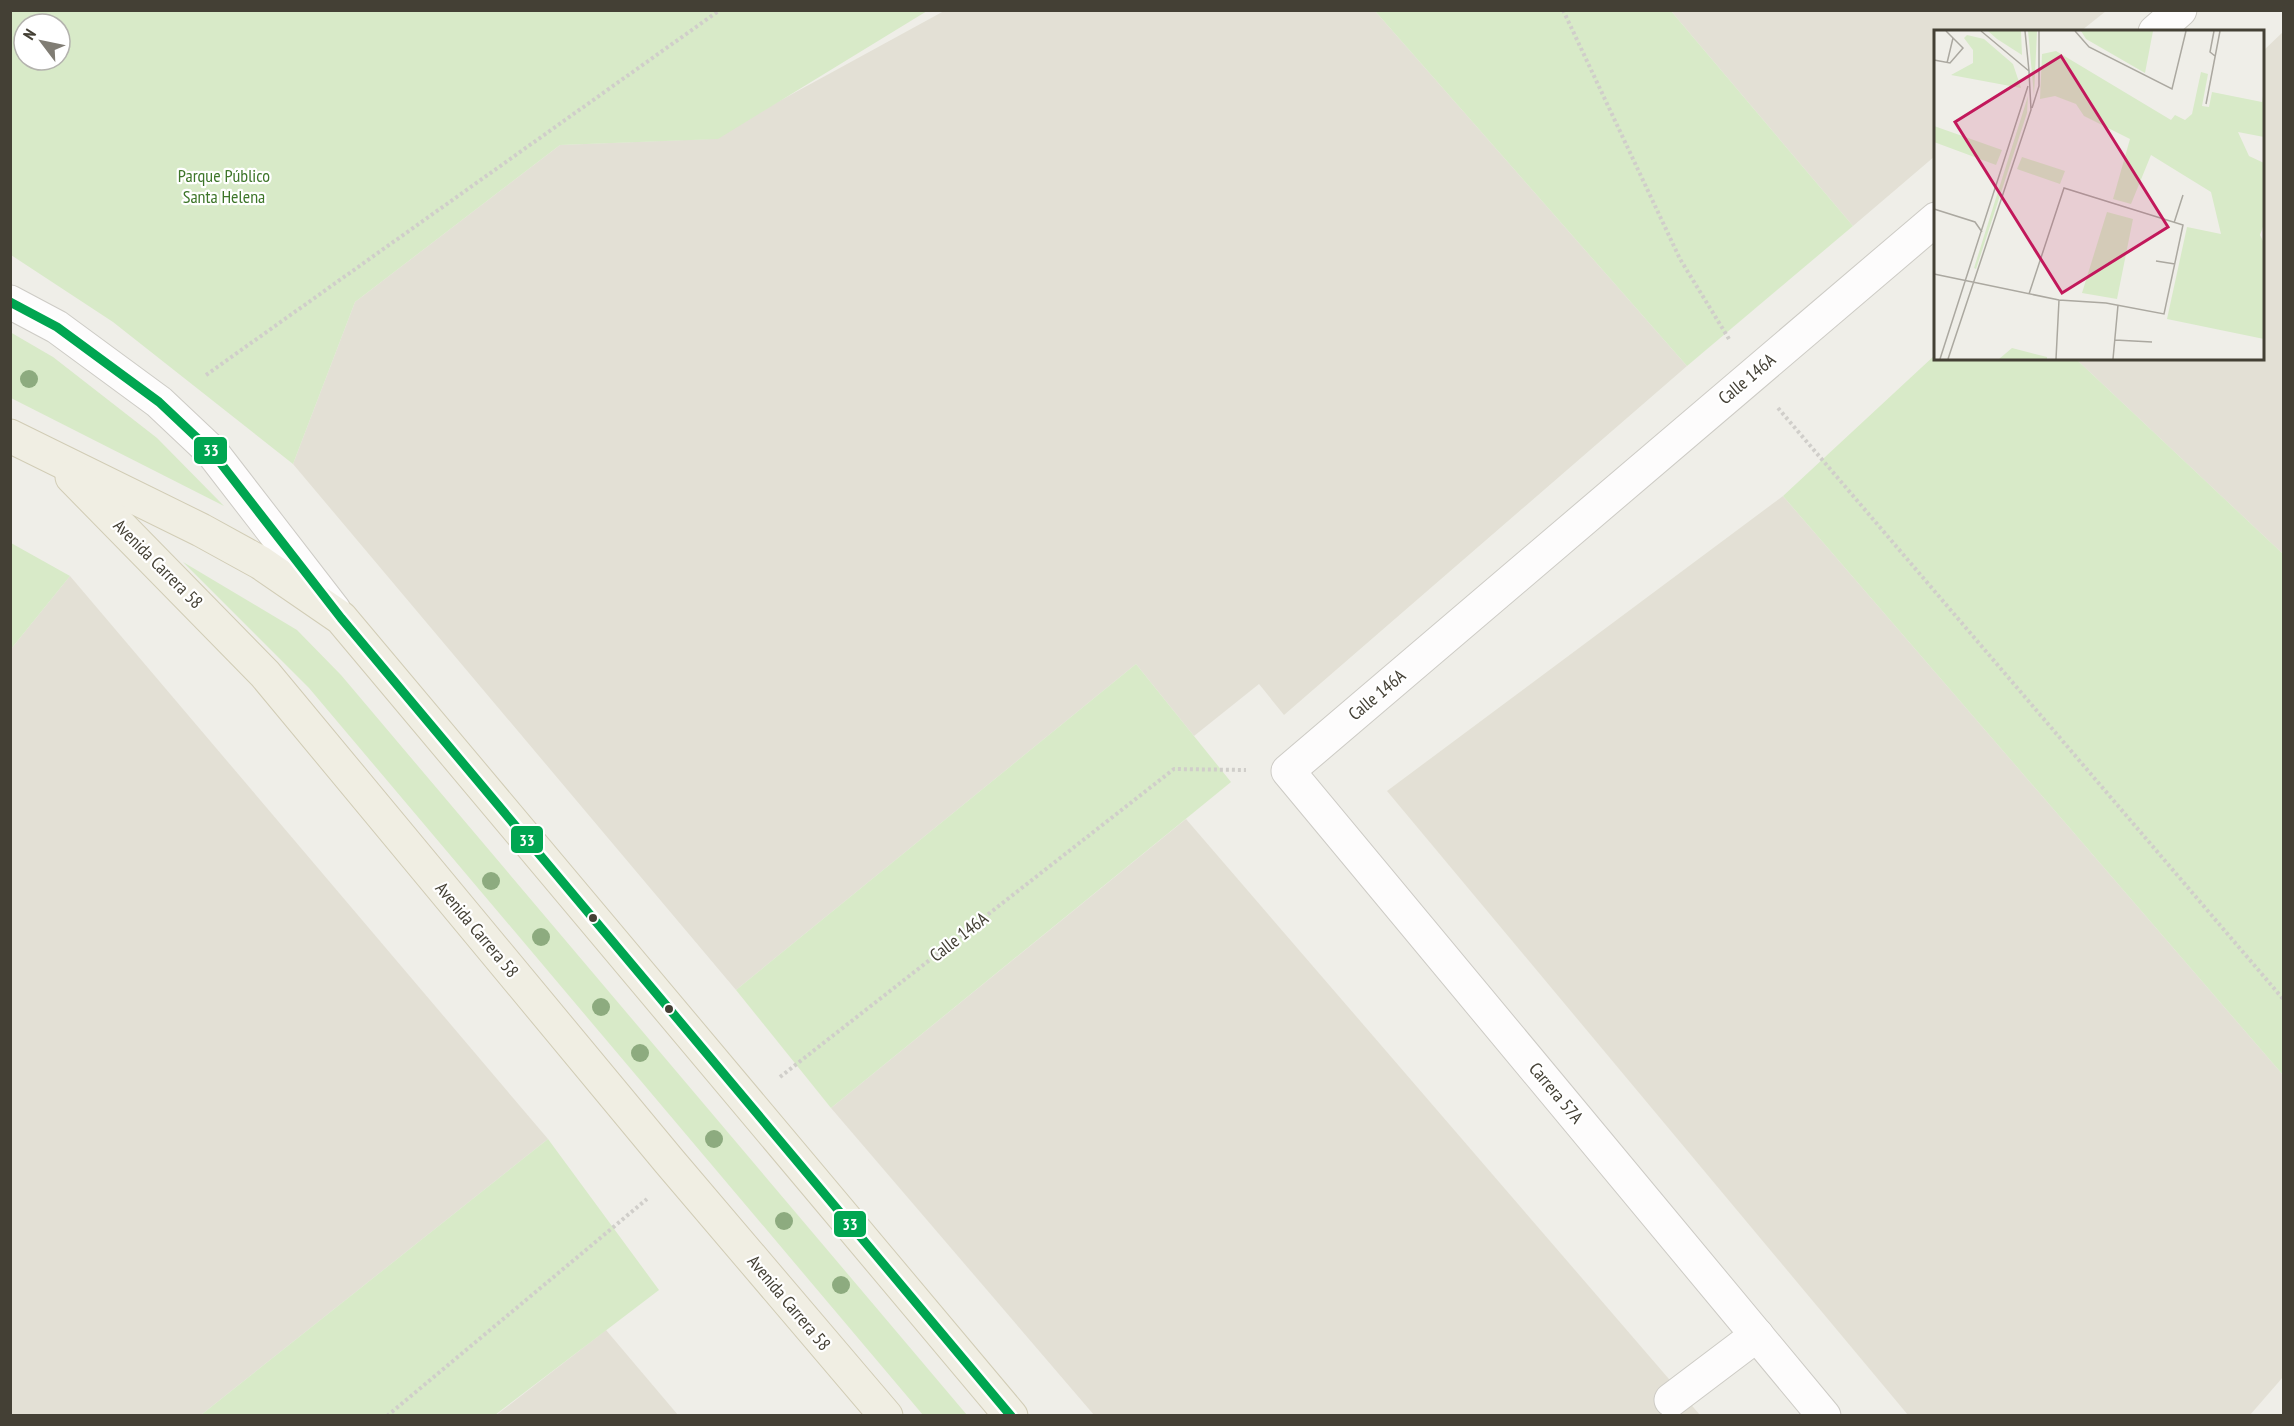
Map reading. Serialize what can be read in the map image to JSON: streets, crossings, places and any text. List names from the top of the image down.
{
  "streets": {
    "main road": ["Avenida Carrera 58"],
    "street": ["Calle 146A", "Carrera 57A"]
  },
  "crossings": [
    ["Calle 146A", "Carrera 57A"]
  ],
  "parks": ["Parque Público Santa Helena"],
  "lines": ["transit line 33"],
  "north": "top left"
}
